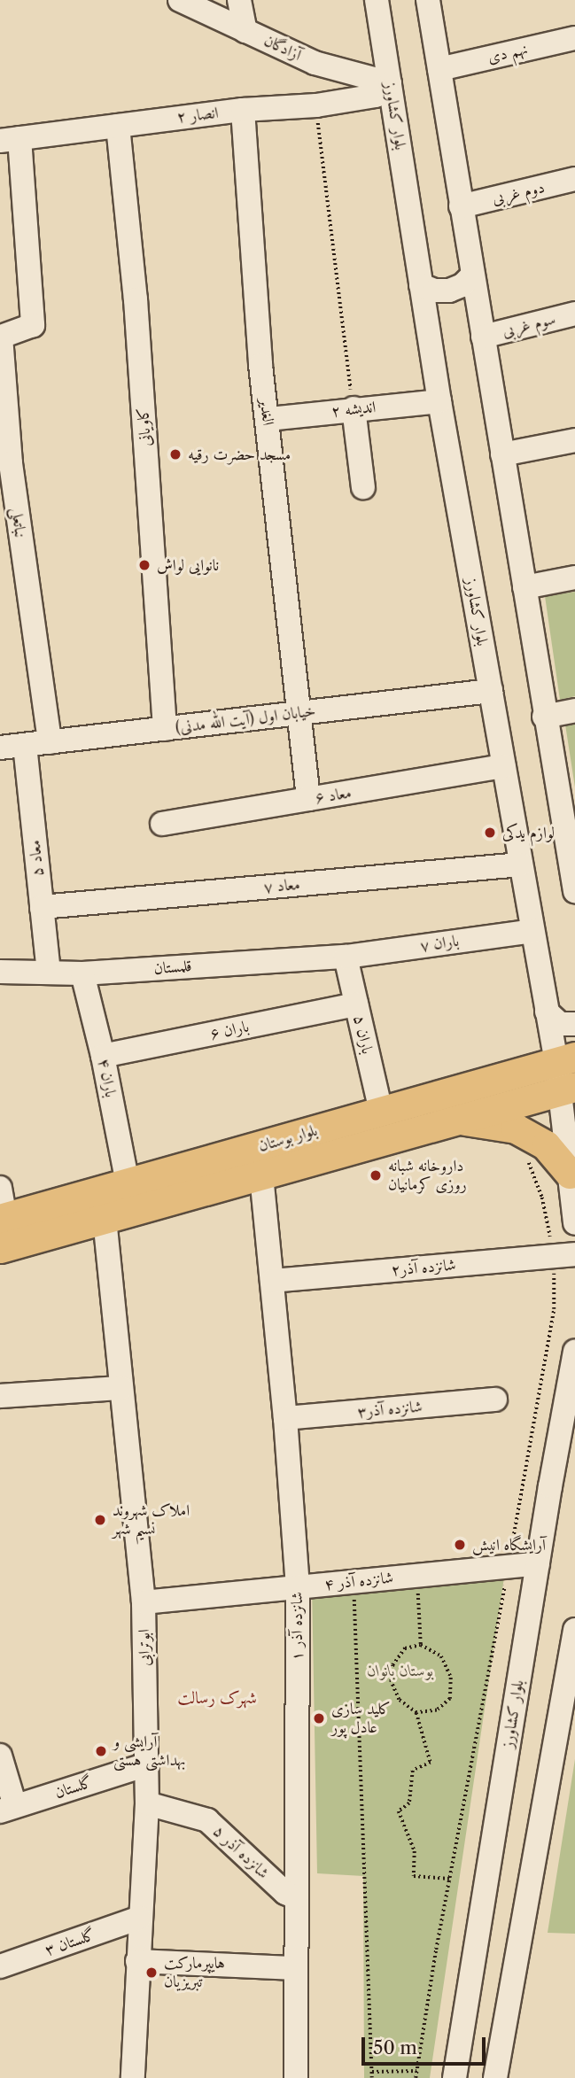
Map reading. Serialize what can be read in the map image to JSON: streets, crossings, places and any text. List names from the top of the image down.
{
  "streets": {
    "main road": ["بلوار بوستان"],
    "street": [
      "آزادگان",
      "نهم دی",
      "انصار ۲",
      "بلوار کشاورز",
      "دوم غربی",
      "سوم غربی",
      "اندیشه ۲",
      "الغدیر",
      "کاویانی",
      "نباتعلی",
      "خیابان اول (آیت الله مدنی)",
      "معاد ۶",
      "معاد ۵",
      "معاد ۷",
      "باران ۷",
      "قلمستان",
      "باران ۶",
      "باران ۵",
      "باران ۴",
      "شانزده آذر۲",
      "شانزده آذر۳",
      "شانزده آذر ۴",
      "شانزده آذر ۱",
      "ابوترابی",
      "گلستان",
      "شانزده آذر ۵",
      "گلستان ۳"
    ]
  },
  "crossings": [
    ["آزادگان", "انصار ۲"],
    ["آزادگان", "بلوار کشاورز"],
    ["انصار ۲", "بلوار کشاورز"],
    ["انصار ۲", "الغدیر"],
    ["انصار ۲", "کاویانی"],
    ["انصار ۲", "نباتعلی"],
    ["بلوار کشاورز", "اندیشه ۲"],
    ["بلوار کشاورز", "خیابان اول (آیت الله مدنی)"],
    ["بلوار کشاورز", "معاد ۶"],
    ["بلوار کشاورز", "معاد ۷"],
    ["بلوار کشاورز", "باران ۷"],
    ["بلوار کشاورز", "بلوار بوستان"],
    ["بلوار کشاورز", "شانزده آذر ۴"],
    ["اندیشه ۲", "الغدیر"],
    ["الغدیر", "خیابان اول (آیت الله مدنی)"],
    ["الغدیر", "معاد ۶"],
    ["کاویانی", "خیابان اول (آیت الله مدنی)"],
    ["نباتعلی", "خیابان اول (آیت الله مدنی)"],
    ["خیابان اول (آیت الله مدنی)", "معاد ۵"],
    ["معاد ۵", "معاد ۷"],
    ["معاد ۵", "قلمستان"],
    ["باران ۷", "قلمستان"],
    ["باران ۷", "باران ۵"],
    ["قلمستان", "باران ۵"],
    ["قلمستان", "باران ۴"],
    ["باران ۶", "باران ۵"],
    ["باران ۶", "باران ۴"],
    ["باران ۵", "بلوار بوستان"],
    ["باران ۴", "بلوار بوستان"],
    ["بلوار بوستان", "شانزده آذر ۱"],
    ["بلوار بوستان", "ابوترابی"],
    ["شانزده آذر۲", "شانزده آذر ۱"],
    ["شانزده آذر۳", "شانزده آذر ۱"],
    ["شانزده آذر ۴", "شانزده آذر ۱"],
    ["شانزده آذر ۴", "ابوترابی"],
    ["شانزده آذر ۱", "شانزده آذر ۵"],
    ["ابوترابی", "گلستان"],
    ["ابوترابی", "شانزده آذر ۵"],
    ["ابوترابی", "گلستان ۳"]
  ],
  "districts": ["شهرک رسالت"],
  "parks": ["بوستان بانوان"],
  "places": [
    "مسجد حضرت رقیه",
    "نانوایی لواش",
    "لوازم یدکی",
    "داروخانه شبانه روزی کرمانیان",
    "املاک شهروند نسیم شهر",
    "آرایشگاه انیش",
    "کلید سازی عادل پور",
    "آرایشی و بهداشتی هستی",
    "هایپرمارکت تبریزیان"
  ],
  "scale_bar": "50 m"
}
